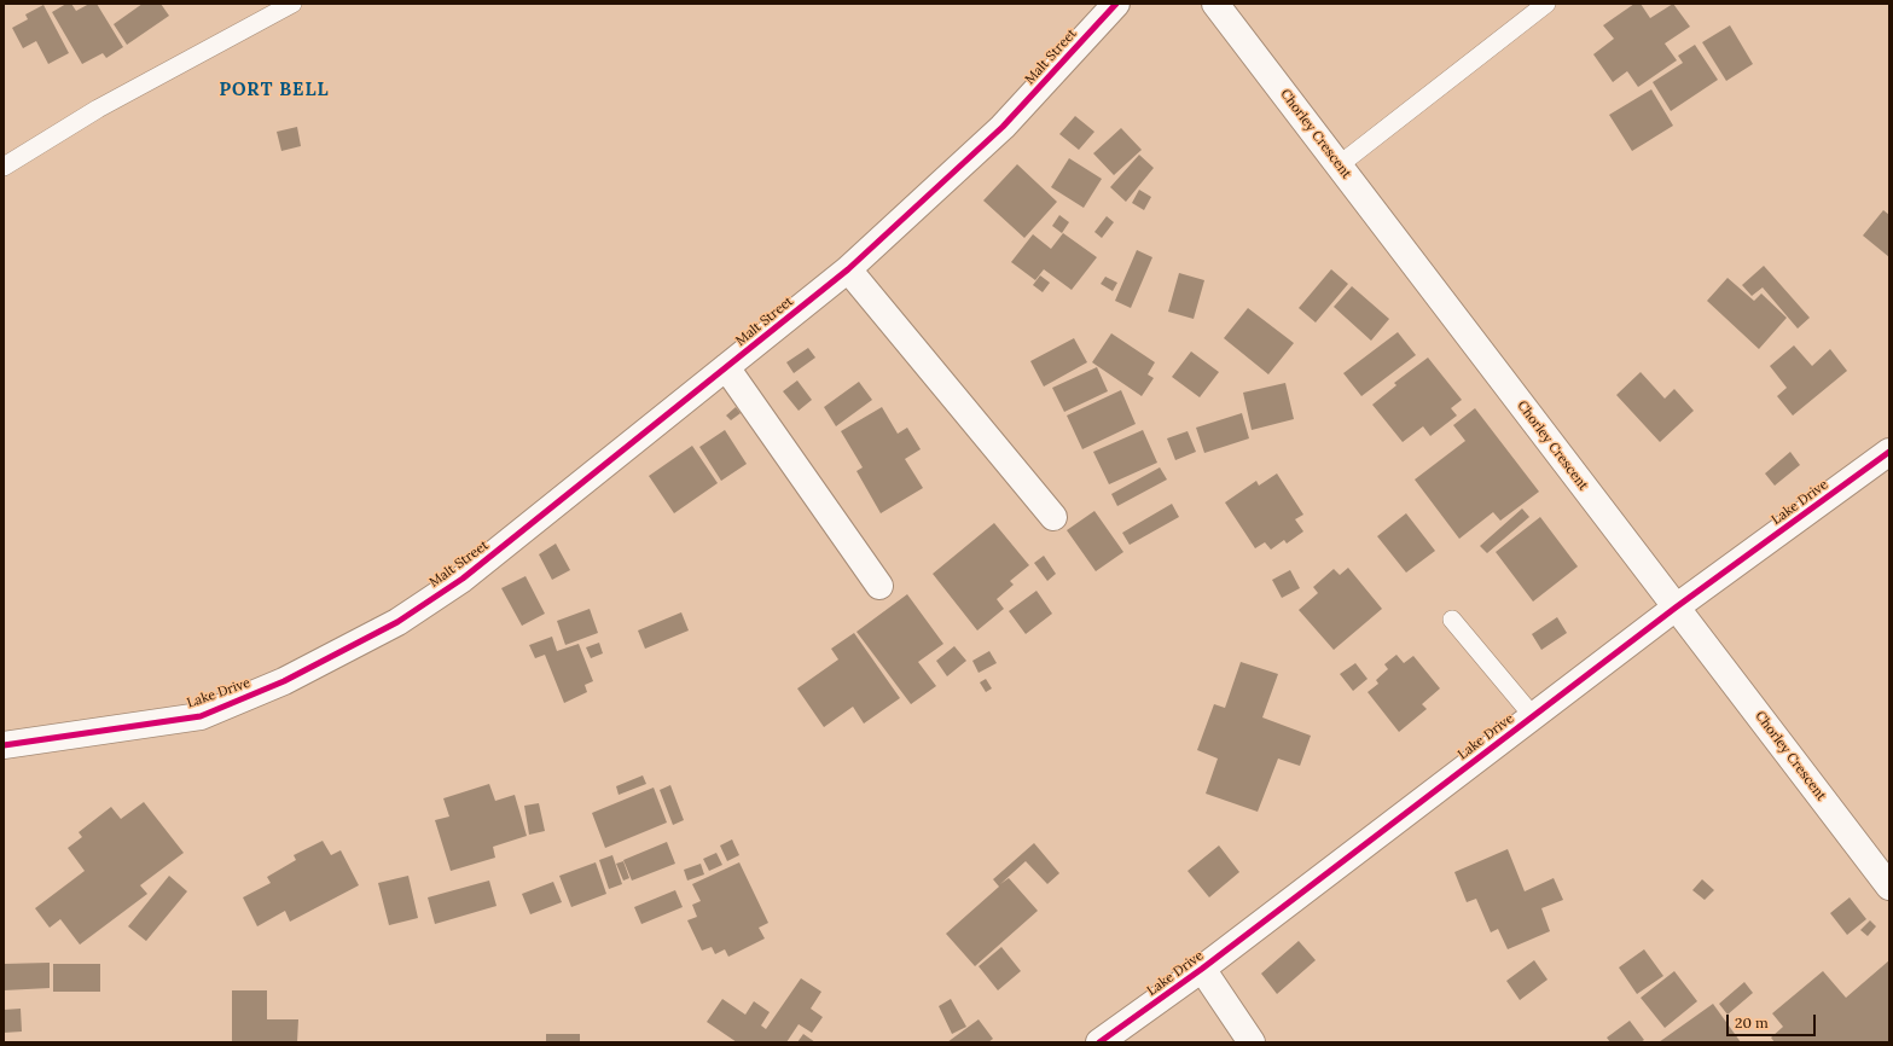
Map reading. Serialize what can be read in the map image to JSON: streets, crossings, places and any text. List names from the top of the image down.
{
  "streets": {
    "street": ["Malt Street", "Chorley Crescent", "Lake Drive"]
  },
  "crossings": [
    ["Malt Street", "Lake Drive"],
    ["Chorley Crescent", "Lake Drive"]
  ],
  "districts": ["PORT BELL"],
  "scale_bar": "20 m"
}
